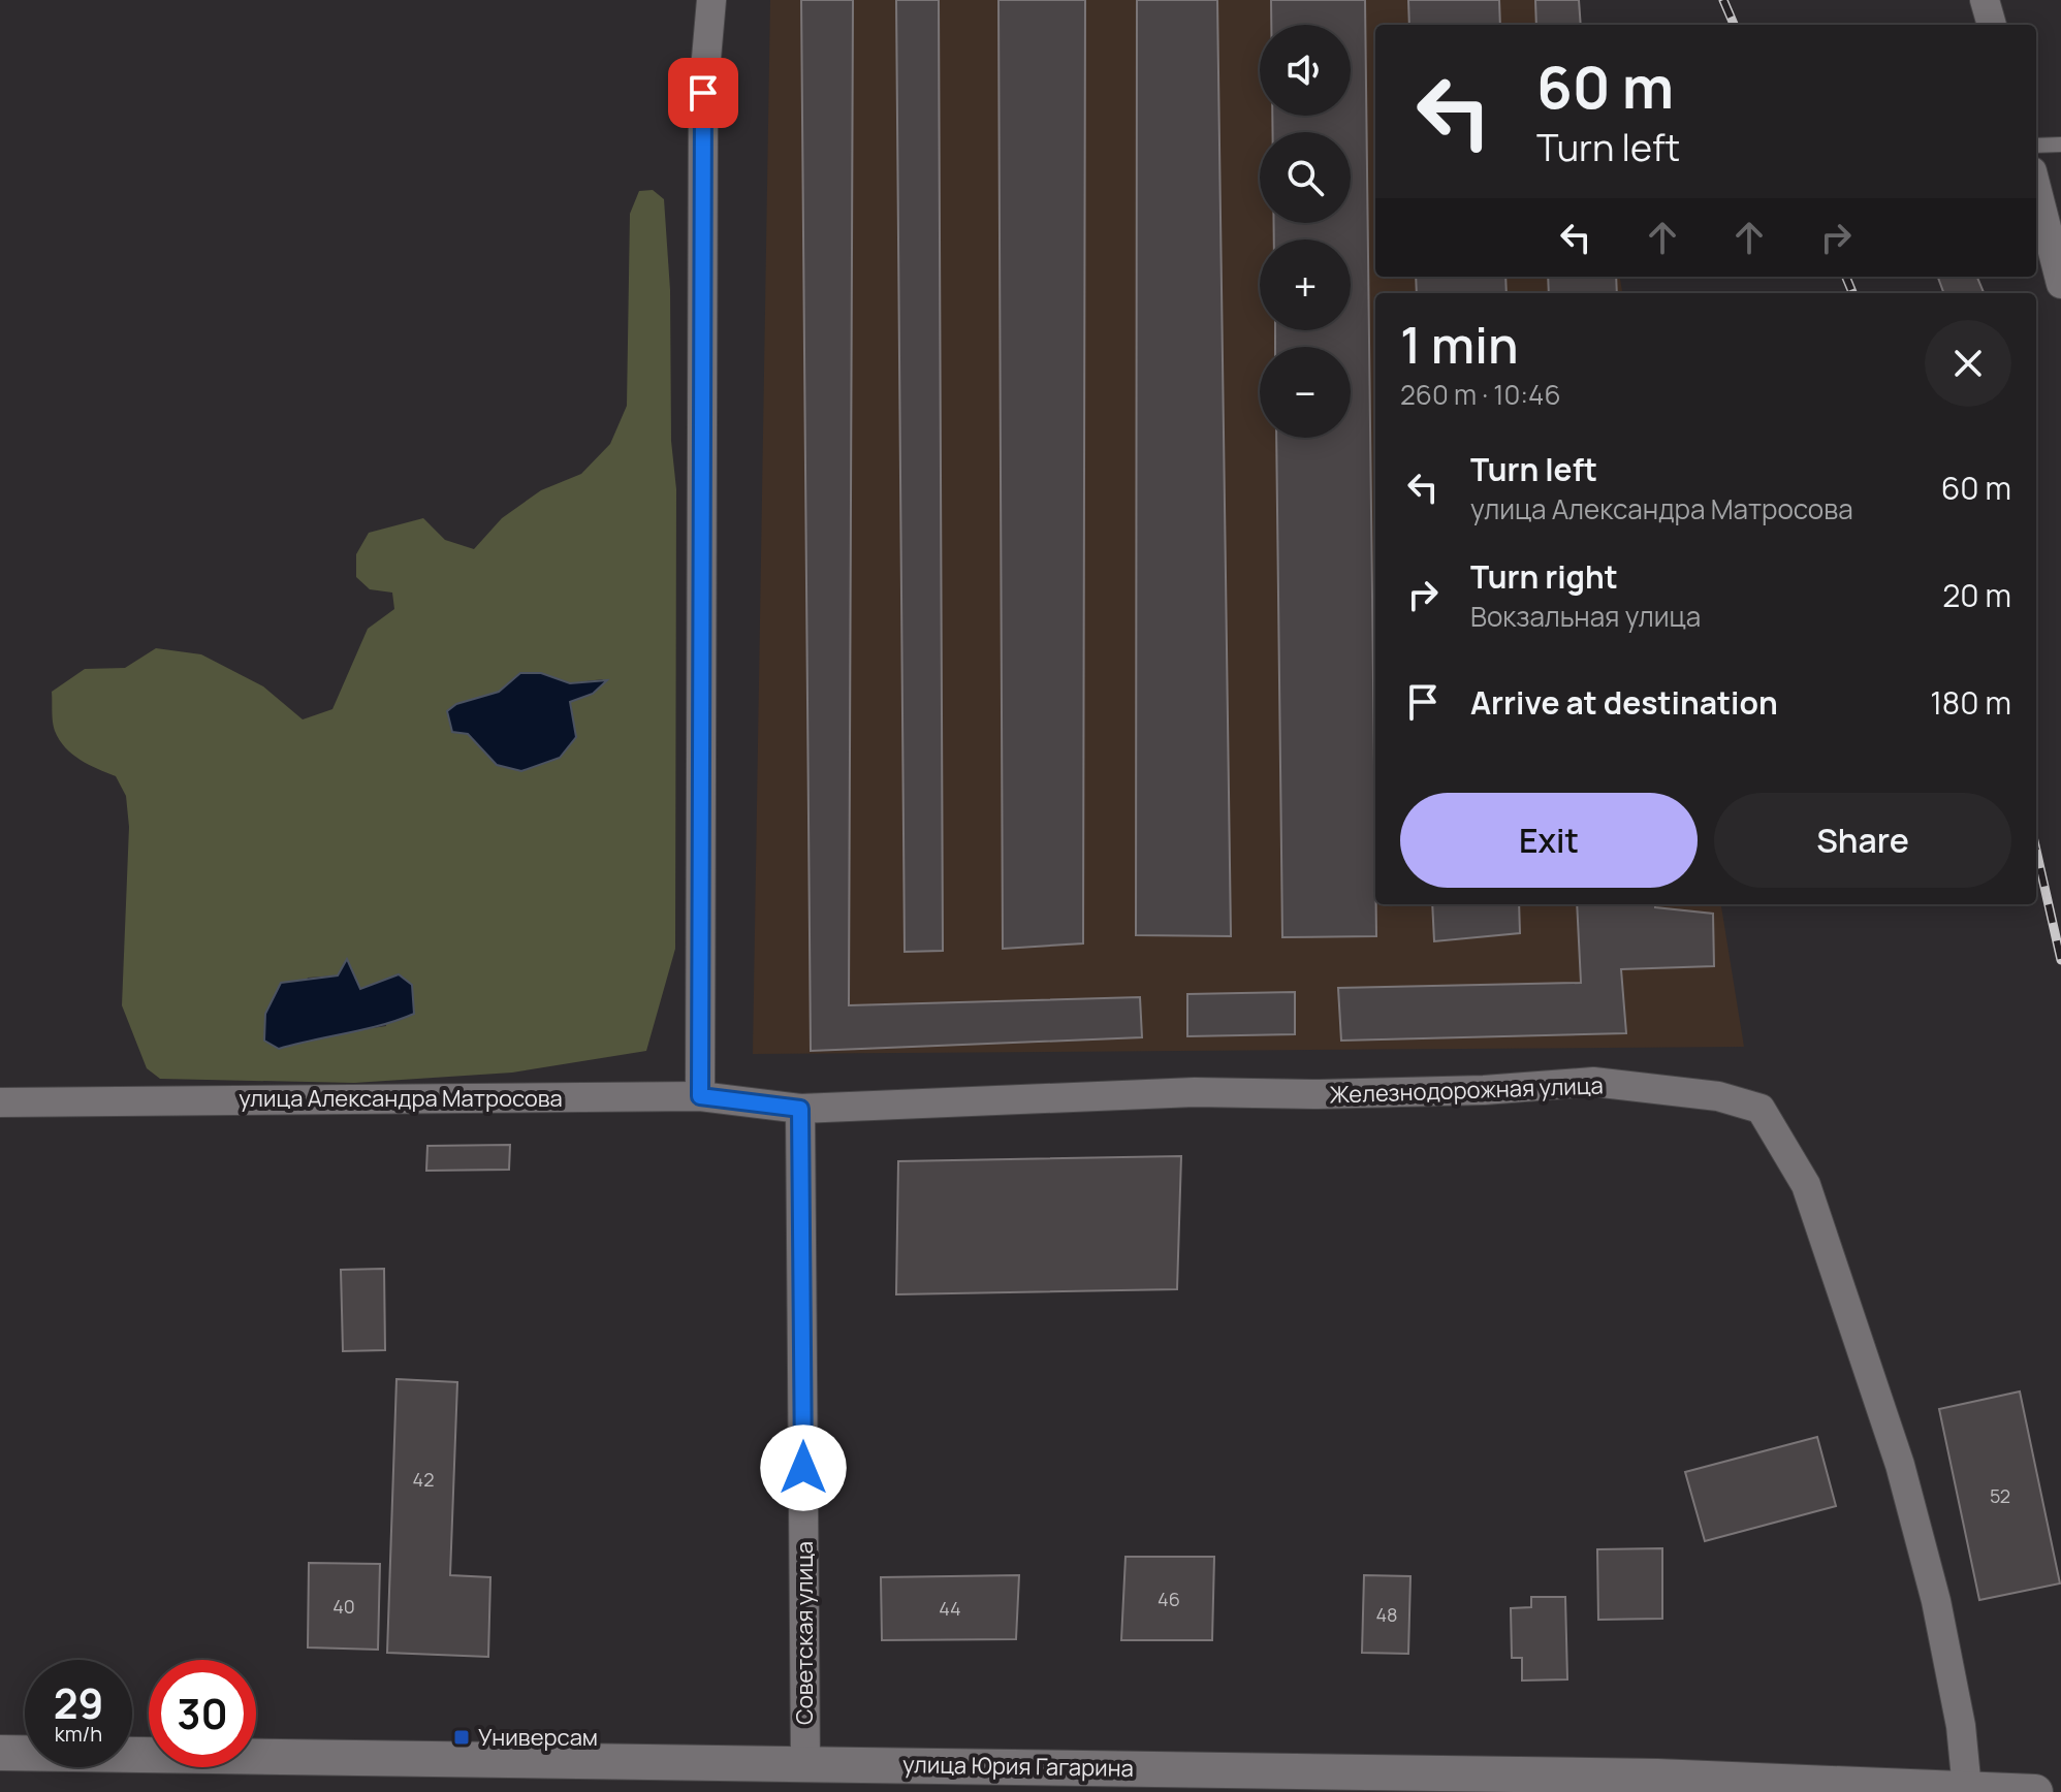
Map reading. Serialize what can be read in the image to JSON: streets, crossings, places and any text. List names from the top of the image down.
{
  "streets": {
    "street": [
      "Железнодорожная улица",
      "улица Александра Матросова",
      "Советская улица",
      "улица Юрия Гагарина"
    ]
  },
  "crossings": [
    ["Железнодорожная улица", "улица Александра Матросова"],
    ["Железнодорожная улица", "Советская улица"],
    ["Железнодорожная улица", "улица Юрия Гагарина"],
    ["улица Александра Матросова", "Советская улица"],
    ["Советская улица", "улица Юрия Гагарина"]
  ],
  "places": {
    "transit": ["Универсам"]
  },
  "house_numbers": [
    "42",
    "52",
    "46",
    "40",
    "44",
    "48"
  ],
  "page": {
    "map_buttons": ["+", "−"],
    "turn": ["60 m", "Turn left"],
    "heading": ["1 min", "260 m · 10:46"],
    "list": [
      {
        "name": "Turn left",
        "note": "улица Александра Матросова",
        "value": "60 m"
      },
      {
        "name": "Turn right",
        "note": "Вокзальная улица",
        "value": "20 m"
      },
      {
        "name": "Arrive at destination",
        "value": "180 m"
      }
    ],
    "buttons": ["Exit", "Share"],
    "speed": "29 km/h",
    "limit": "30"
  }
}
